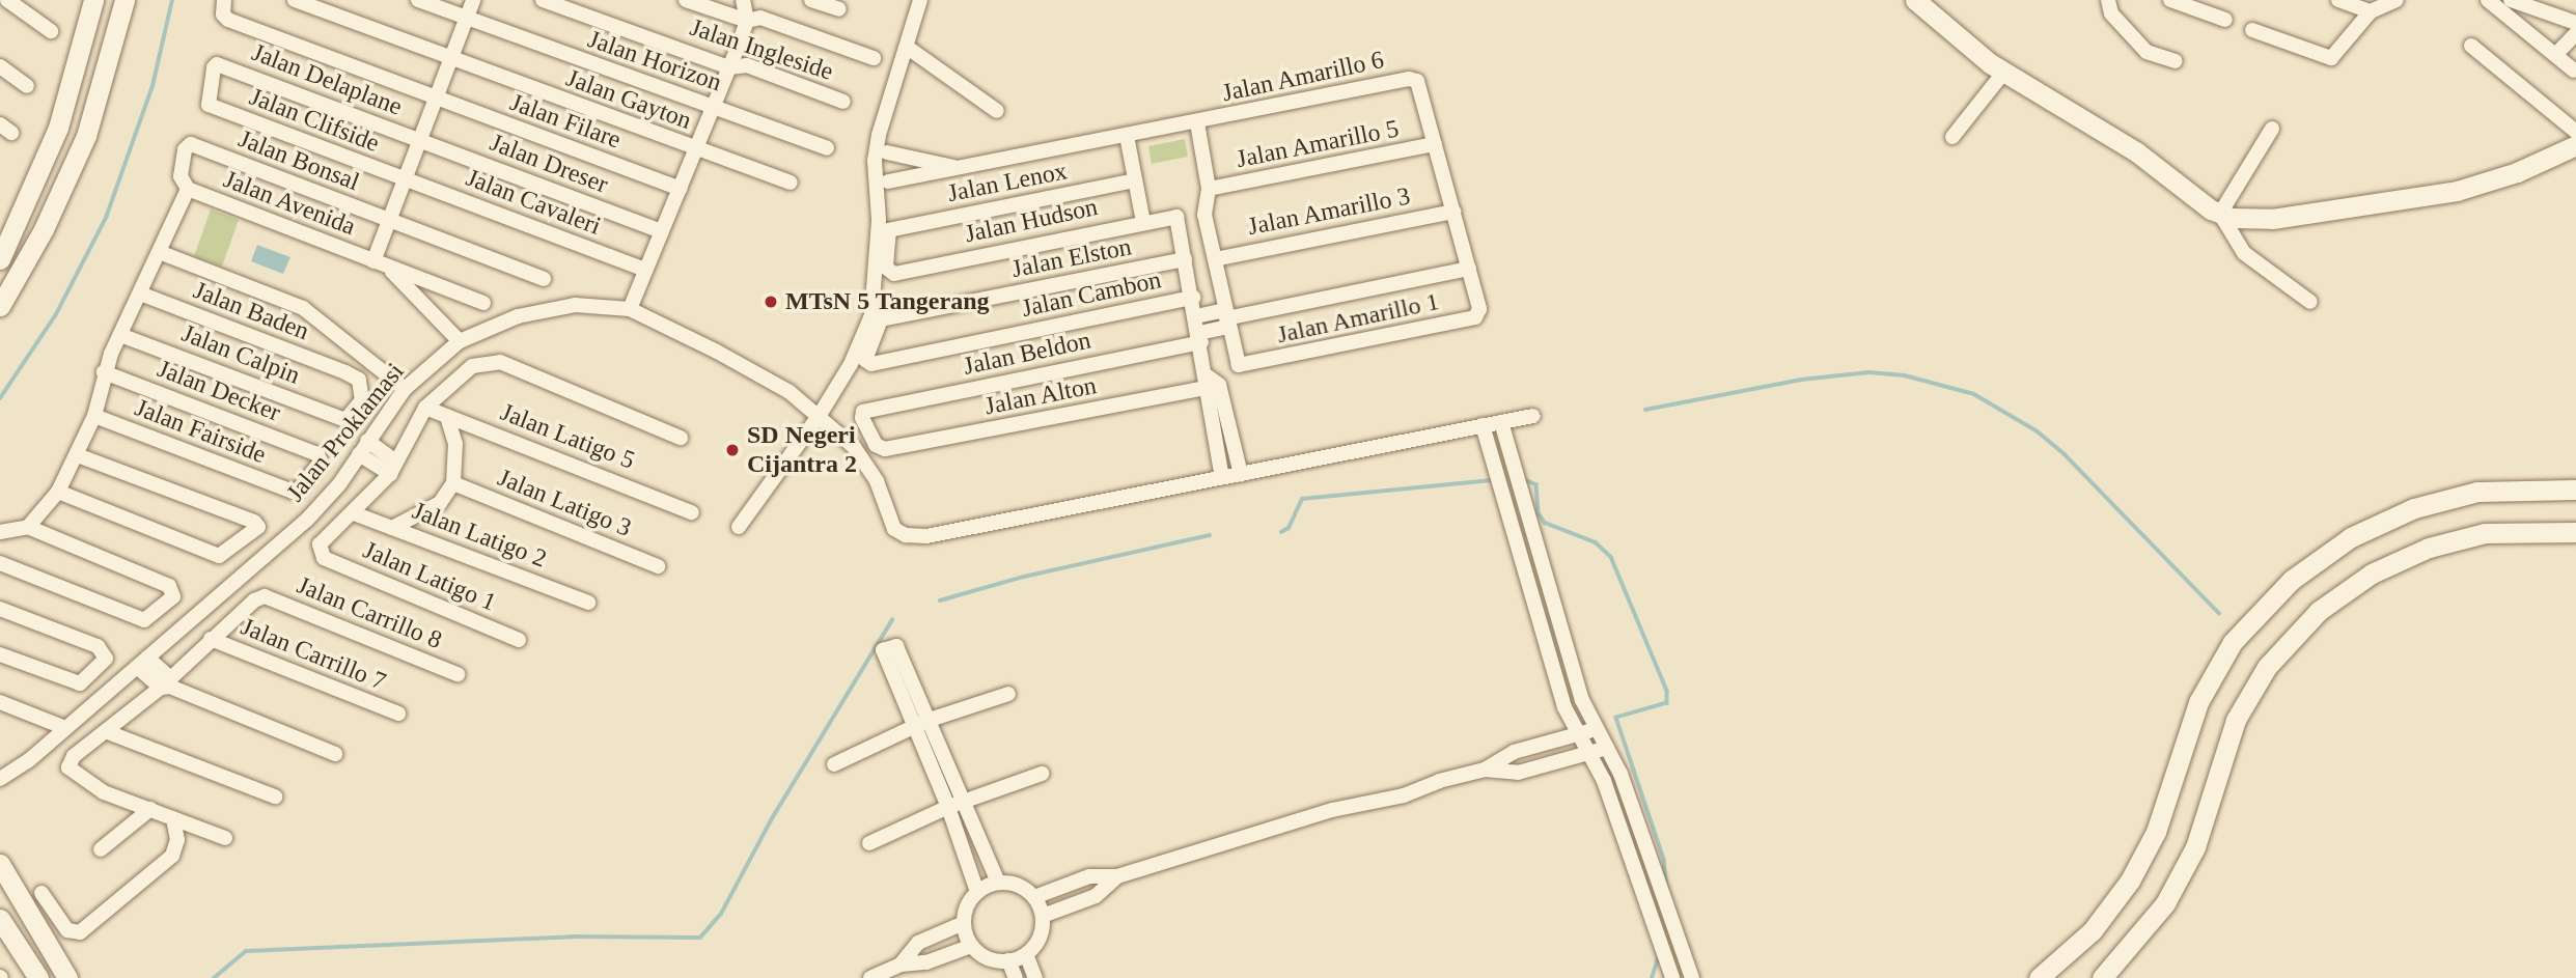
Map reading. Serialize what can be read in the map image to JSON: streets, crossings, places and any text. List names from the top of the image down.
{
  "streets": {
    "street": [
      "Jalan Ingleside",
      "Jalan Horizon",
      "Jalan Amarillo 6",
      "Jalan Delaplane",
      "Jalan Gayton",
      "Jalan Clifside",
      "Jalan Filare",
      "Jalan Amarillo 5",
      "Jalan Bonsal",
      "Jalan Dreser",
      "Jalan Lenox",
      "Jalan Cavaleri",
      "Jalan Avenida",
      "Jalan Amarillo 3",
      "Jalan Hudson",
      "Jalan Elston",
      "Jalan Cambon",
      "Jalan Baden",
      "Jalan Amarillo 1",
      "Jalan Beldon",
      "Jalan Calpin",
      "Jalan Decker",
      "Jalan Alton",
      "Jalan Fairside",
      "Jalan Proklamasi",
      "Jalan Latigo 5",
      "Jalan Latigo 3",
      "Jalan Latigo 2",
      "Jalan Latigo 1",
      "Jalan Carrillo 8",
      "Jalan Carrillo 7"
    ]
  },
  "crossings": [
    ["Jalan Amarillo 6", "Jalan Amarillo 5"],
    ["Jalan Delaplane", "Jalan Clifside"],
    ["Jalan Delaplane", "Jalan Dreser"],
    ["Jalan Clifside", "Jalan Cavaleri"],
    ["Jalan Bonsal", "Jalan Avenida"],
    ["Jalan Lenox", "Jalan Hudson"],
    ["Jalan Hudson", "Jalan Elston"],
    ["Jalan Elston", "Jalan Cambon"],
    ["Jalan Baden", "Jalan Calpin"],
    ["Jalan Amarillo 1", "Jalan Beldon"],
    ["Jalan Beldon", "Jalan Alton"],
    ["Jalan Decker", "Jalan Fairside"],
    ["Jalan Latigo 2", "Jalan Latigo 1"],
    ["Jalan Carrillo 8", "Jalan Carrillo 7"]
  ],
  "places": ["MTsN 5 Tangerang", "SD Negeri Cijantra 2"]
}
